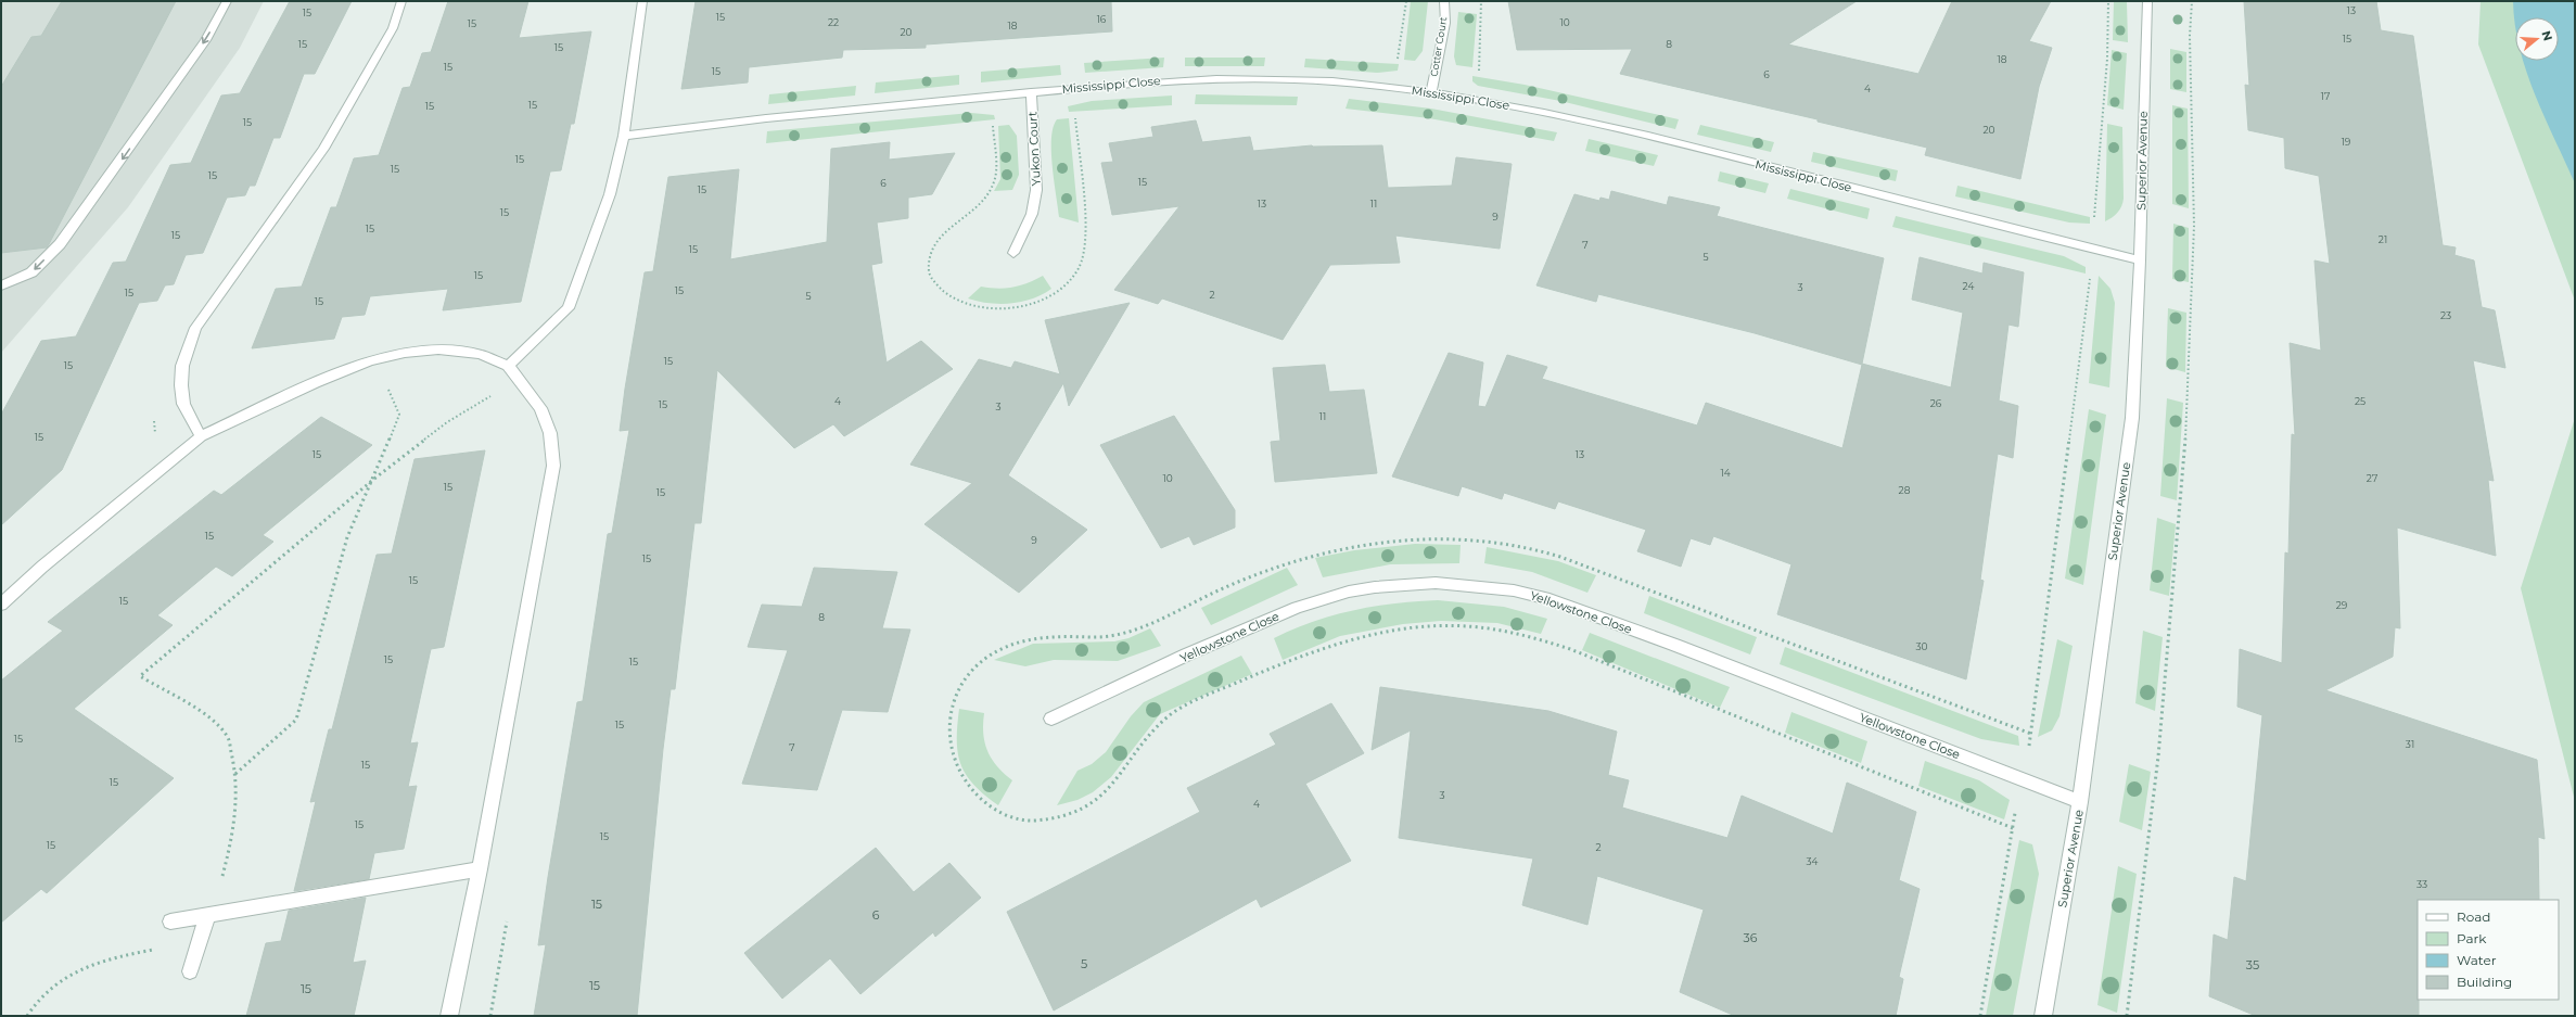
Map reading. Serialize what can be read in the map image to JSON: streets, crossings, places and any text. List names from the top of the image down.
{
  "streets": {
    "street": [
      "Cotter Court",
      "Mississippi Close",
      "Yukon Court",
      "Superior Avenue",
      "Yellowstone Close"
    ]
  },
  "crossings": [
    ["Cotter Court", "Mississippi Close"],
    ["Mississippi Close", "Yukon Court"],
    ["Mississippi Close", "Superior Avenue"],
    ["Superior Avenue", "Yellowstone Close"]
  ],
  "house_numbers": [
    "13",
    "15",
    "15",
    "16",
    "22",
    "10",
    "15",
    "18",
    "20",
    "15",
    "15",
    "8",
    "15",
    "18",
    "15",
    "15",
    "6",
    "4",
    "17",
    "15",
    "15",
    "15",
    "20",
    "19",
    "15",
    "15",
    "15",
    "15",
    "6",
    "15",
    "13",
    "11",
    "15",
    "9",
    "15",
    "15",
    "21",
    "7",
    "15",
    "5",
    "15",
    "24",
    "3",
    "15",
    "15",
    "2",
    "5",
    "15",
    "23",
    "15",
    "15",
    "4",
    "25",
    "26",
    "15",
    "3",
    "11",
    "15",
    "15",
    "13",
    "14",
    "10",
    "27",
    "15",
    "28",
    "15",
    "15",
    "9",
    "15",
    "15",
    "15",
    "29",
    "8",
    "30",
    "15",
    "15",
    "15",
    "15",
    "31",
    "7",
    "15",
    "15",
    "3",
    "4",
    "15",
    "15",
    "15",
    "2",
    "34",
    "33",
    "15",
    "6",
    "36",
    "5",
    "35",
    "15",
    "15"
  ],
  "legend": [
    "Road",
    "Park",
    "Water",
    "Building"
  ],
  "north": "right"
}
